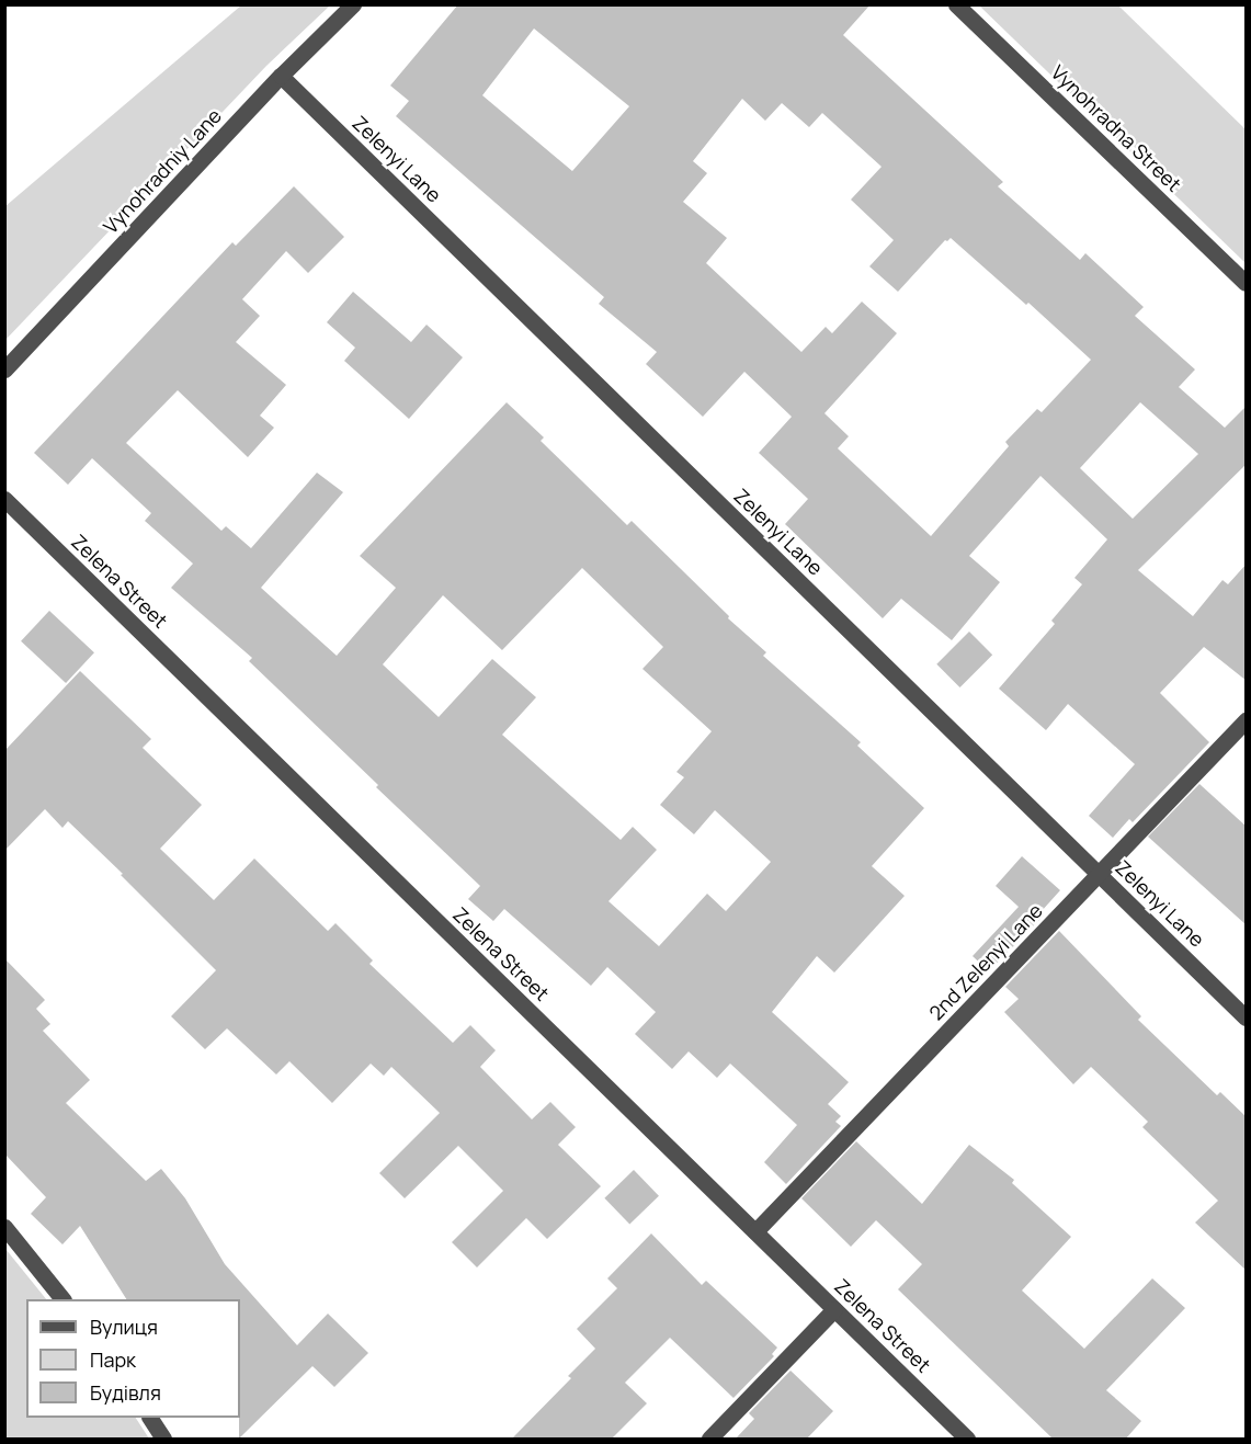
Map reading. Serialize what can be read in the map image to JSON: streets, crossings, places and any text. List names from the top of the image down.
{
  "streets": {
    "street": [
      "Vynohradna Street",
      "Zelenyi Lane",
      "Vynohradniy Lane",
      "Zelena Street",
      "2nd Zelenyi Lane"
    ]
  },
  "crossings": [
    ["Zelenyi Lane", "Vynohradniy Lane"],
    ["Zelenyi Lane", "2nd Zelenyi Lane"],
    ["Zelena Street", "2nd Zelenyi Lane"]
  ],
  "legend": ["Вулиця", "Парк", "Будівля"]
}
